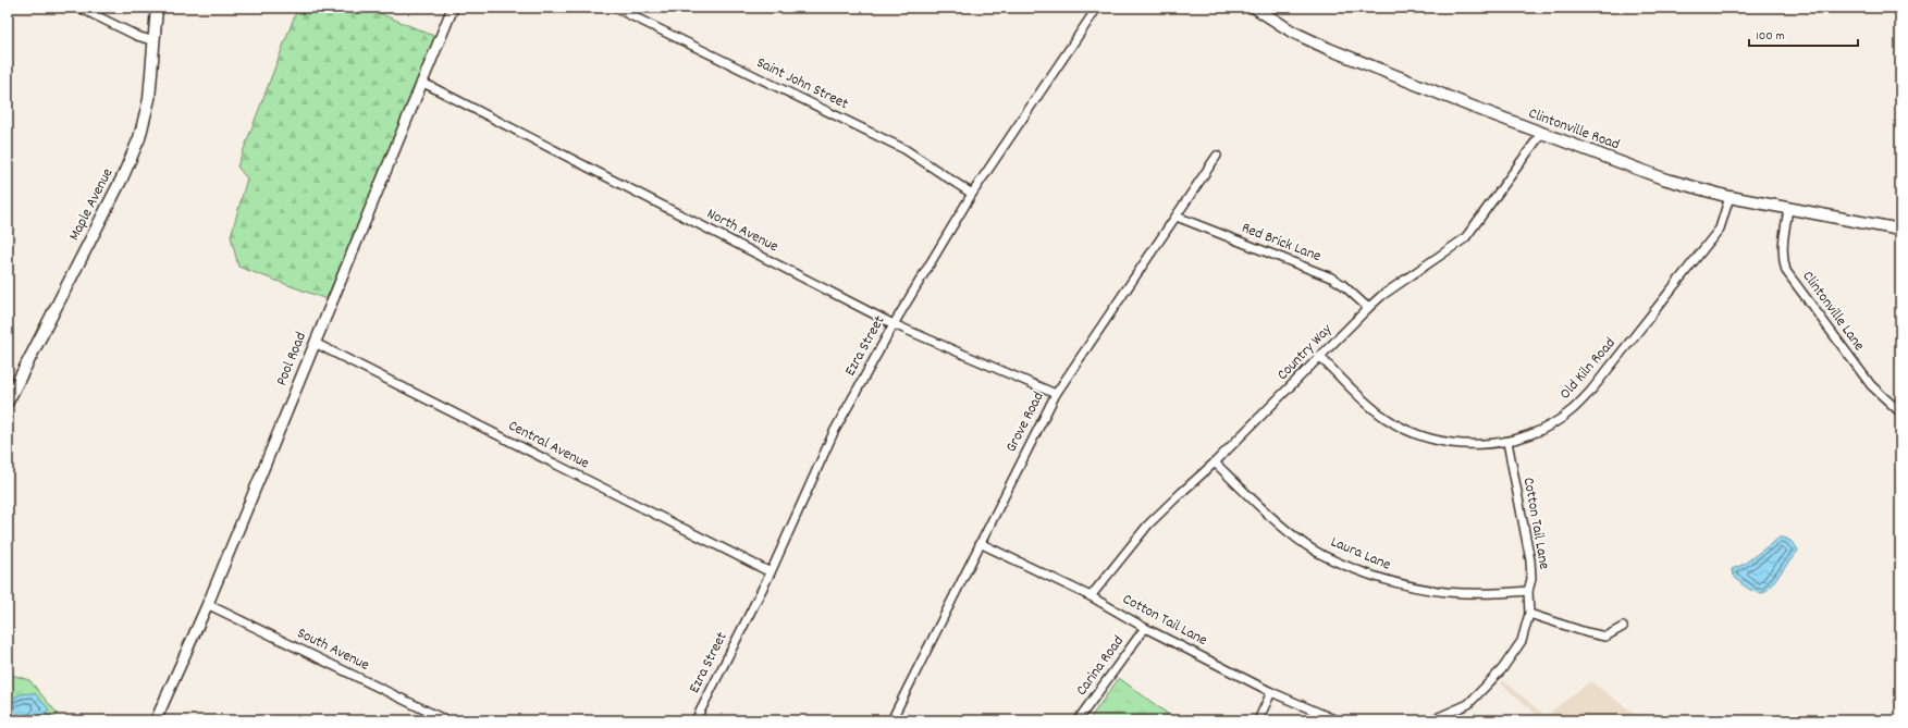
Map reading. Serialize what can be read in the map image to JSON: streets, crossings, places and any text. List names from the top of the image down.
{
  "streets": {
    "main road": ["Clintonville Road", "Maple Avenue"],
    "street": [
      "Saint John Street",
      "North Avenue",
      "Red Brick Lane",
      "Clintonville Lane",
      "Ezra Street",
      "Country Way",
      "Pool Road",
      "Old Kiln Road",
      "Grove Road",
      "Central Avenue",
      "Cotton Tail Lane",
      "Laura Lane",
      "South Avenue",
      "Carina Road"
    ]
  },
  "crossings": [
    ["Saint John Street", "Ezra Street"],
    ["Clintonville Road", "Clintonville Lane"],
    ["Clintonville Road", "Country Way"],
    ["Clintonville Road", "Old Kiln Road"],
    ["North Avenue", "Ezra Street"],
    ["North Avenue", "Pool Road"],
    ["North Avenue", "Grove Road"],
    ["Red Brick Lane", "Country Way"],
    ["Red Brick Lane", "Grove Road"],
    ["Ezra Street", "Central Avenue"],
    ["Country Way", "Old Kiln Road"],
    ["Country Way", "Cotton Tail Lane"],
    ["Country Way", "Laura Lane"],
    ["Pool Road", "Central Avenue"],
    ["Pool Road", "South Avenue"],
    ["Old Kiln Road", "Cotton Tail Lane"],
    ["Grove Road", "Cotton Tail Lane"],
    ["Cotton Tail Lane", "Laura Lane"],
    ["Cotton Tail Lane", "Carina Road"]
  ],
  "scale_bar": "100 m"
}
